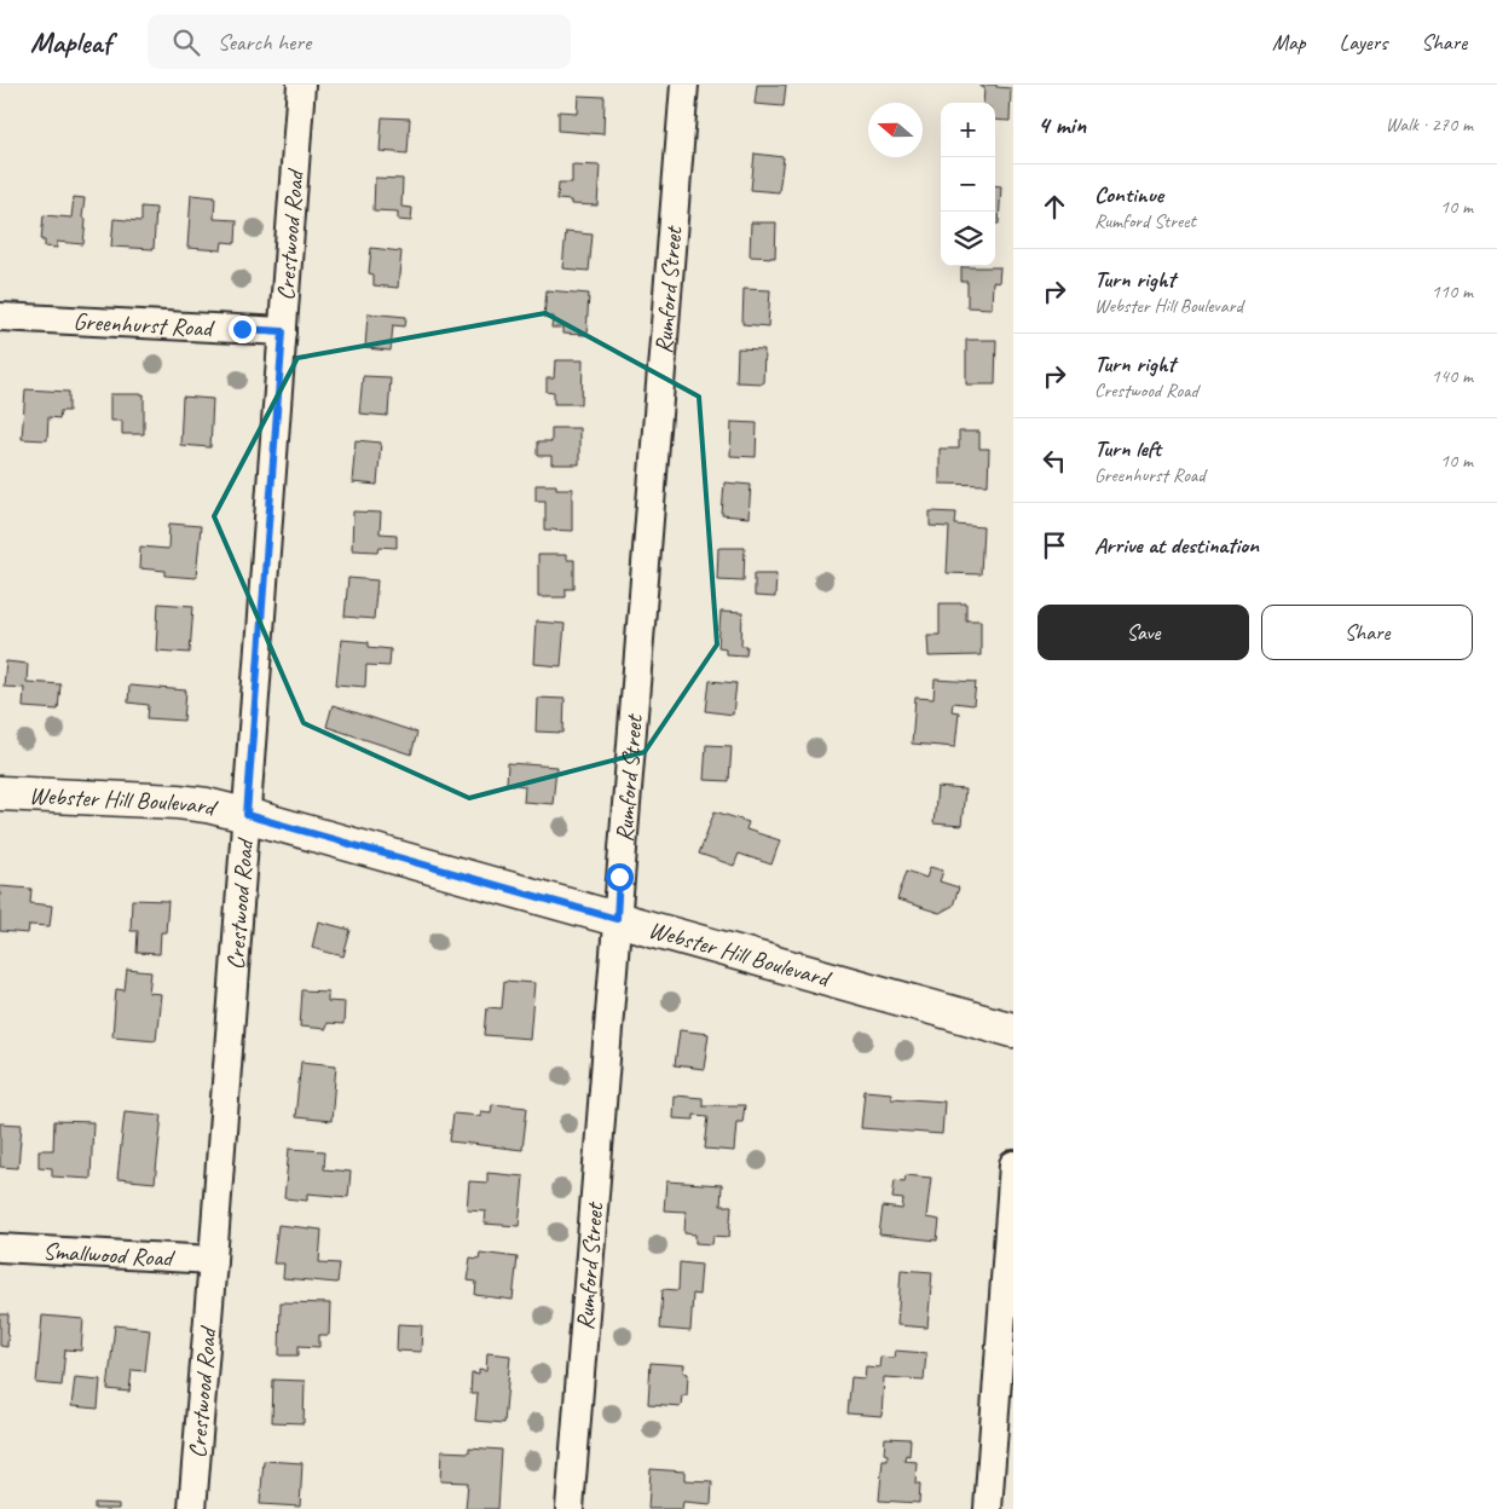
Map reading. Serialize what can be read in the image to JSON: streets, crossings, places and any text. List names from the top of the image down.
{
  "streets": {
    "street": [
      "Crestwood Road",
      "Rumford Street",
      "Greenhurst Road",
      "Webster Hill Boulevard",
      "Smallwood Road"
    ]
  },
  "crossings": [
    ["Crestwood Road", "Greenhurst Road"],
    ["Crestwood Road", "Webster Hill Boulevard"],
    ["Crestwood Road", "Smallwood Road"],
    ["Rumford Street", "Webster Hill Boulevard"]
  ],
  "north": "left",
  "page": {
    "header": "Mapleaf",
    "search": "Search here",
    "nav": ["Map", "Layers", "Share"],
    "heading": ["4 min", "Walk · 270 m"],
    "map_buttons": ["+", "−"],
    "list": [
      ["Continue", "Rumford Street", "10 m"],
      ["Turn right", "Webster Hill Boulevard", "110 m"],
      ["Turn right", "Crestwood Road", "140 m"],
      ["Turn left", "Greenhurst Road", "10 m"],
      "Arrive at destination"
    ],
    "buttons": ["Save", "Share"]
  }
}
